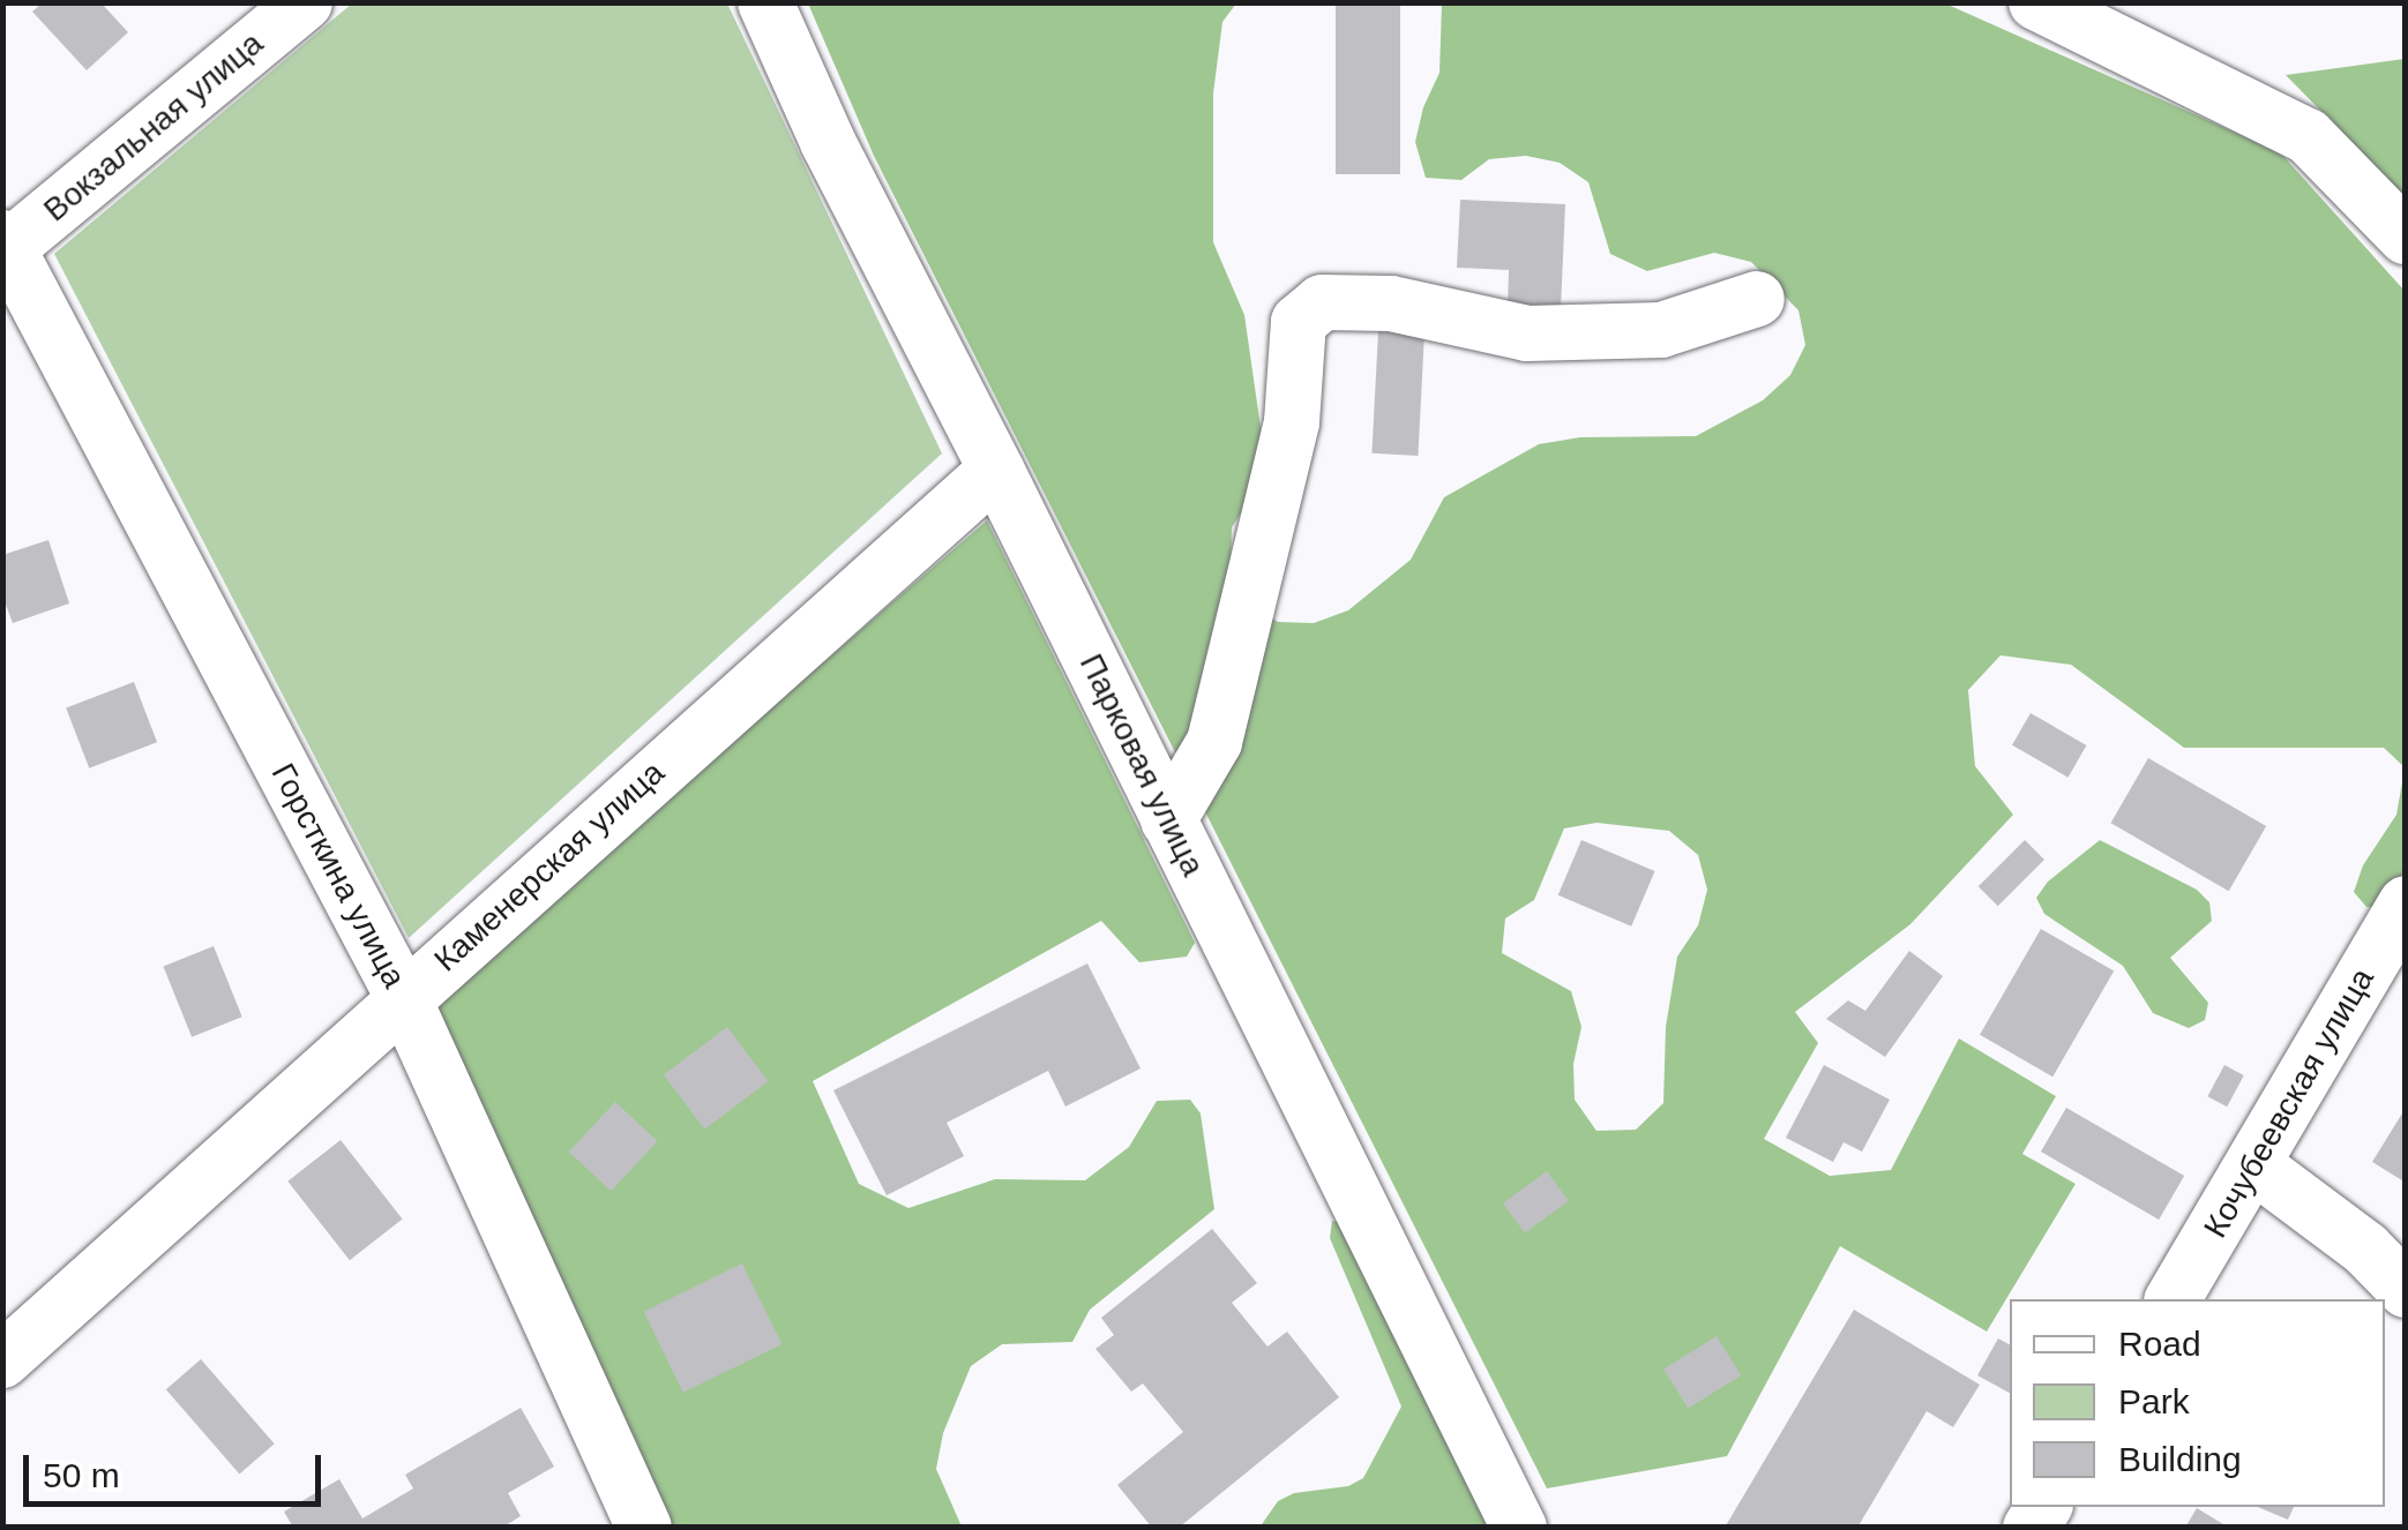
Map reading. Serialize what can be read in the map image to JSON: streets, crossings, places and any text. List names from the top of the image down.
{
  "streets": {
    "street": [
      "Вокзальная улица",
      "Парковая улица",
      "Каменерская улица",
      "Горсткина улица",
      "Кочубеевская улица"
    ]
  },
  "crossings": [
    ["Вокзальная улица", "Горсткина улица"],
    ["Парковая улица", "Каменерская улица"],
    ["Каменерская улица", "Горсткина улица"]
  ],
  "legend": ["Road", "Park", "Building"],
  "scale_bar": "50 m"
}
